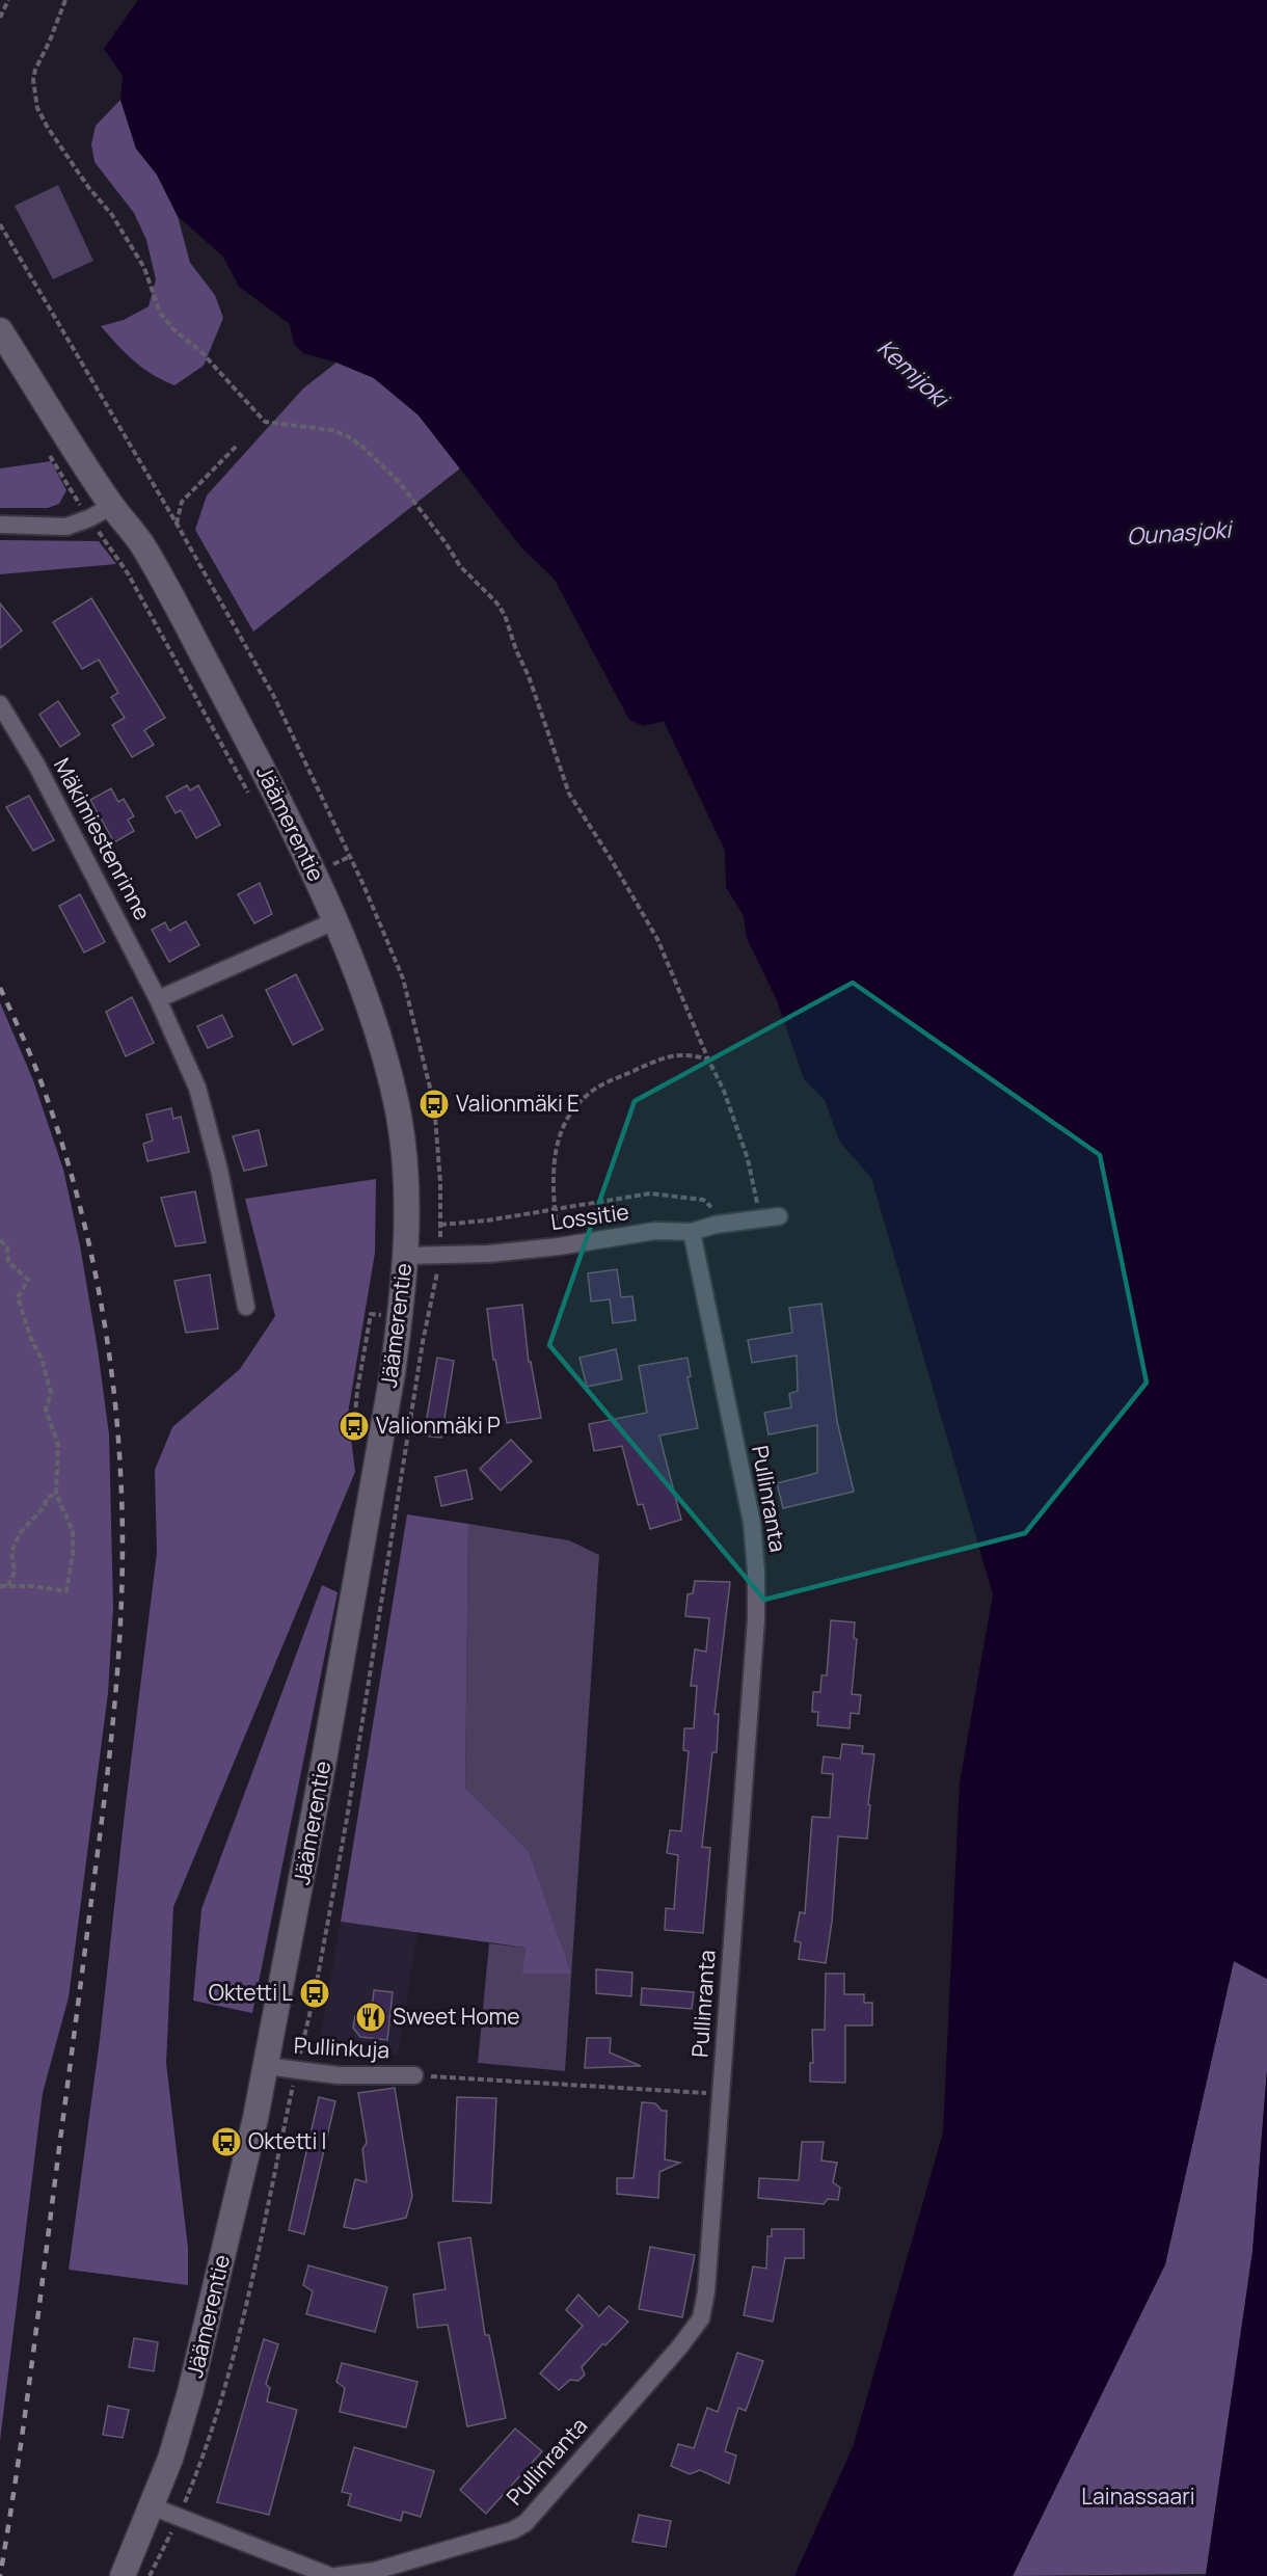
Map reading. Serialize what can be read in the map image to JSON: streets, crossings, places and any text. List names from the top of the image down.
{
  "streets": {
    "main road": ["Jäämerentie"],
    "street": [
      "Mäkimiestenrinne",
      "Lossitie",
      "Pullinranta",
      "Pullinkuja"
    ]
  },
  "crossings": [
    ["Jäämerentie", "Lossitie"],
    ["Jäämerentie", "Pullinkuja"],
    ["Lossitie", "Pullinranta"]
  ],
  "water": ["Kemijoki", "Ounasjoki"],
  "parks": ["Lainassaari"],
  "places": {
    "bus stop": [
      "Valionmäki E",
      "Valionmäki P",
      "Oktetti L",
      "Oktetti I"
    ],
    "restaurant": ["Sweet Home"]
  }
}
